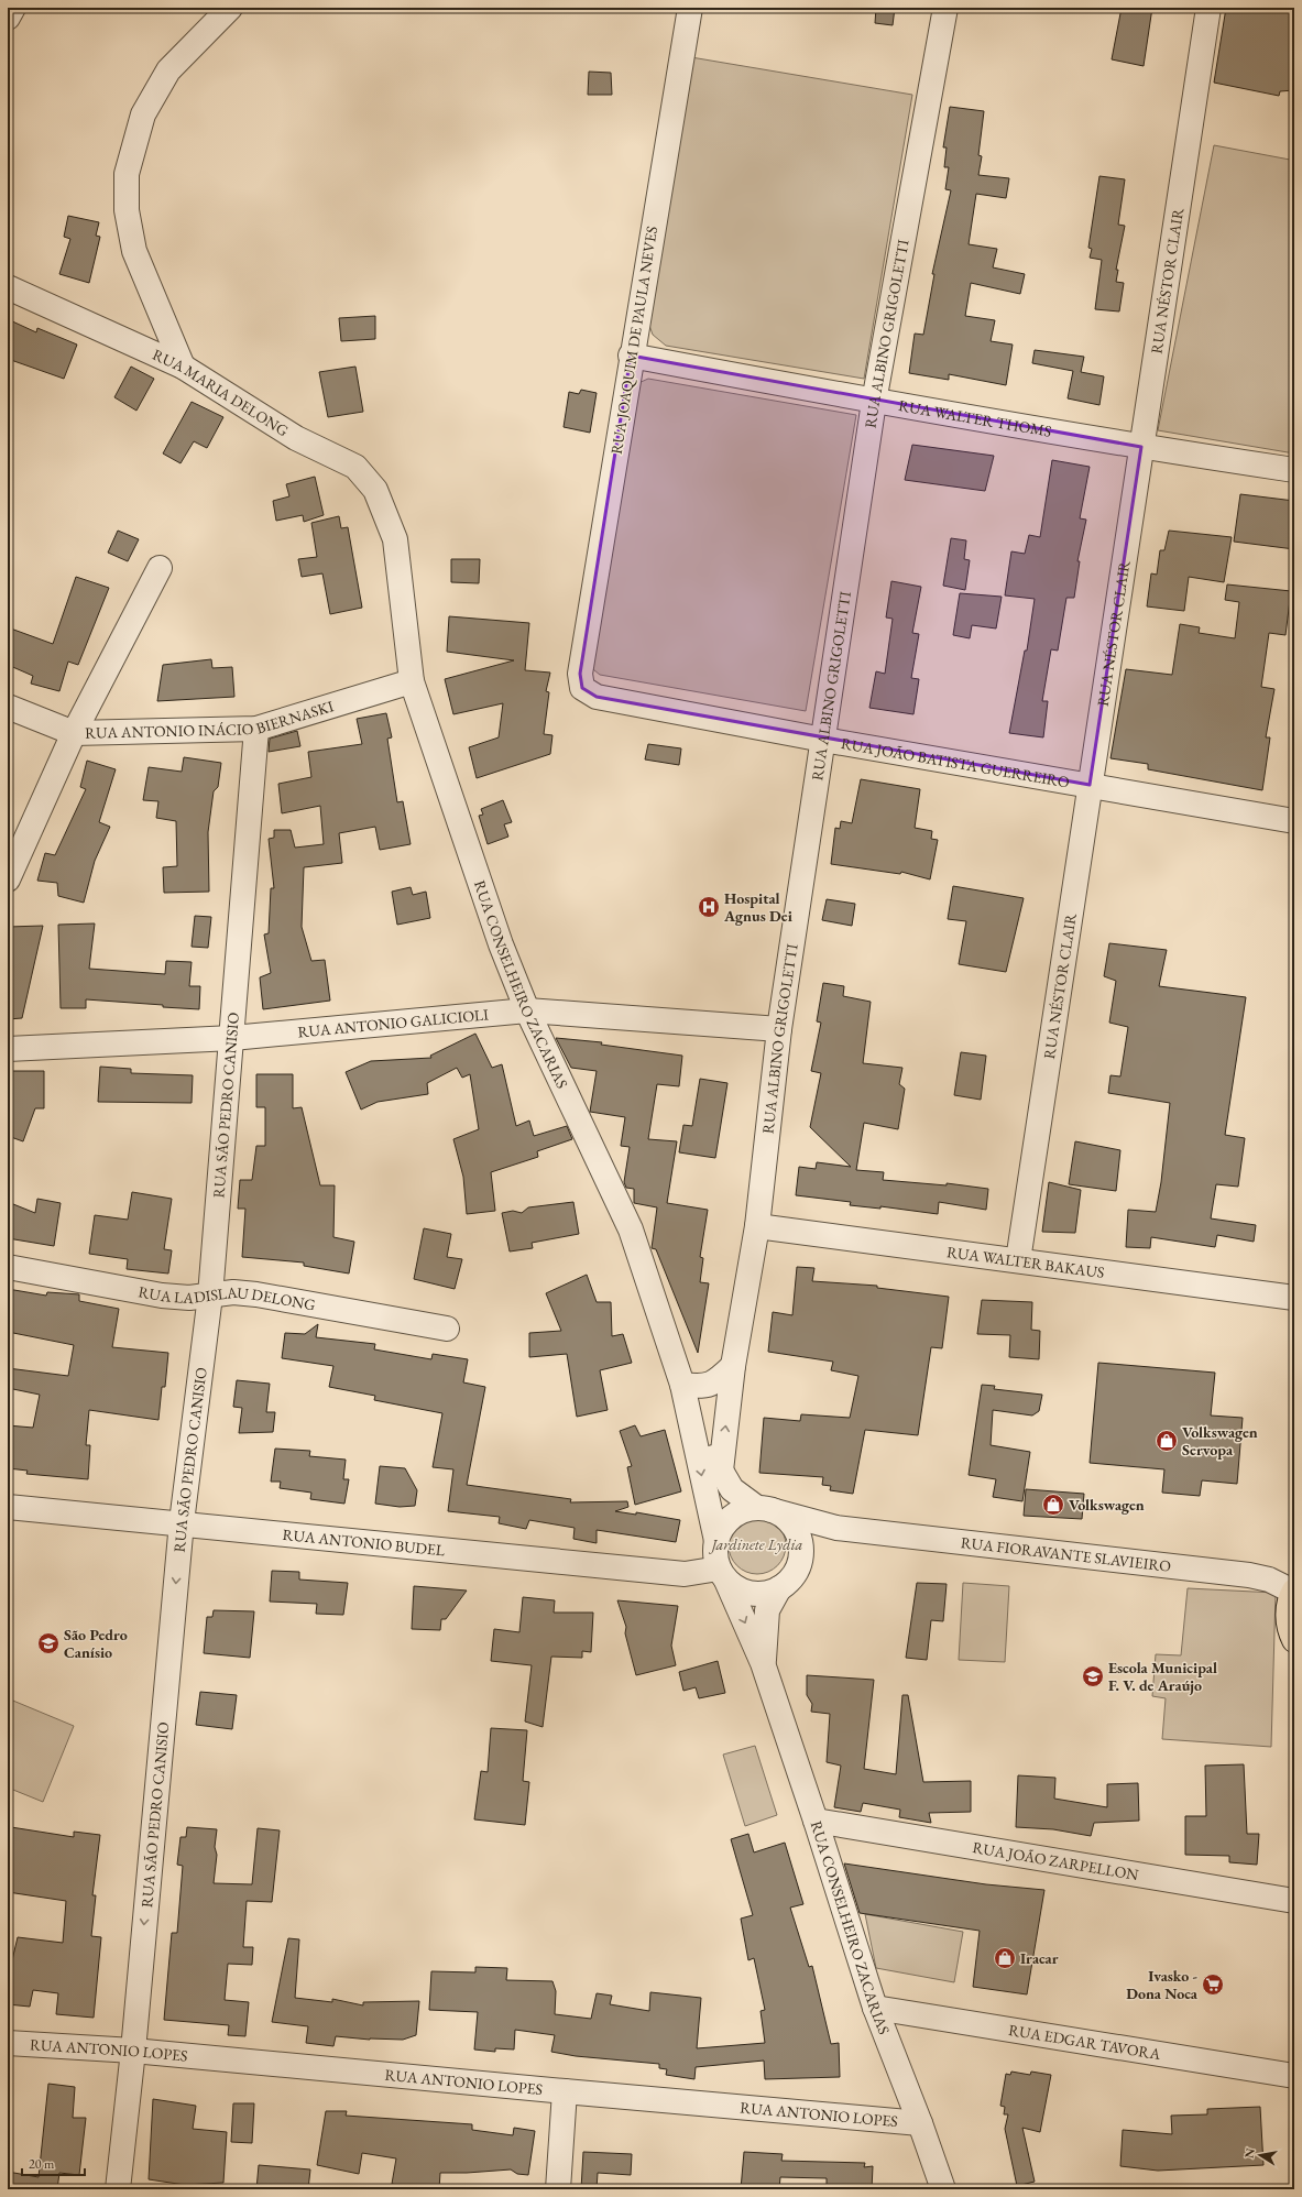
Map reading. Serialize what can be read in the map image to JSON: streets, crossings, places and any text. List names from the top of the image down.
{
  "streets": {
    "street": [
      "RUA NÉSTOR CLAIR",
      "RUA ALBINO GRIGOLETTI",
      "RUA JOAQUIM DE PAULA NEVES",
      "RUA MARIA DELONG",
      "RUA WALTER THOMS",
      "RUA ANTONIO INÁCIO BIERNASKI",
      "RUA JOÃO BATISTA GUERREIRO",
      "RUA CONSELHEIRO ZACARIAS",
      "RUA ANTONIO GALICIOLI",
      "RUA SÃO PEDRO CANISIO",
      "RUA WALTER BAKAUS",
      "RUA LADISLAU DELONG",
      "RUA ANTONIO BUDEL",
      "RUA FIORAVANTE SLAVIEIRO",
      "RUA JOÃO ZARPELLON",
      "RUA EDGAR TAVORA",
      "RUA ANTONIO LOPES"
    ]
  },
  "crossings": [
    ["RUA NÉSTOR CLAIR", "RUA WALTER THOMS"],
    ["RUA NÉSTOR CLAIR", "RUA JOÃO BATISTA GUERREIRO"],
    ["RUA NÉSTOR CLAIR", "RUA WALTER BAKAUS"],
    ["RUA ALBINO GRIGOLETTI", "RUA WALTER THOMS"],
    ["RUA ALBINO GRIGOLETTI", "RUA JOÃO BATISTA GUERREIRO"],
    ["RUA ALBINO GRIGOLETTI", "RUA CONSELHEIRO ZACARIAS"],
    ["RUA ALBINO GRIGOLETTI", "RUA ANTONIO GALICIOLI"],
    ["RUA ALBINO GRIGOLETTI", "RUA WALTER BAKAUS"],
    ["RUA JOAQUIM DE PAULA NEVES", "RUA WALTER THOMS"],
    ["RUA JOAQUIM DE PAULA NEVES", "RUA JOÃO BATISTA GUERREIRO"],
    ["RUA MARIA DELONG", "RUA CONSELHEIRO ZACARIAS"],
    ["RUA ANTONIO INÁCIO BIERNASKI", "RUA CONSELHEIRO ZACARIAS"],
    ["RUA ANTONIO INÁCIO BIERNASKI", "RUA SÃO PEDRO CANISIO"],
    ["RUA CONSELHEIRO ZACARIAS", "RUA ANTONIO GALICIOLI"],
    ["RUA CONSELHEIRO ZACARIAS", "RUA ANTONIO BUDEL"],
    ["RUA CONSELHEIRO ZACARIAS", "RUA FIORAVANTE SLAVIEIRO"],
    ["RUA CONSELHEIRO ZACARIAS", "RUA JOÃO ZARPELLON"],
    ["RUA CONSELHEIRO ZACARIAS", "RUA EDGAR TAVORA"],
    ["RUA CONSELHEIRO ZACARIAS", "RUA ANTONIO LOPES"],
    ["RUA ANTONIO GALICIOLI", "RUA SÃO PEDRO CANISIO"],
    ["RUA SÃO PEDRO CANISIO", "RUA LADISLAU DELONG"],
    ["RUA SÃO PEDRO CANISIO", "RUA ANTONIO BUDEL"],
    ["RUA SÃO PEDRO CANISIO", "RUA ANTONIO LOPES"],
    ["RUA ANTONIO BUDEL", "RUA FIORAVANTE SLAVIEIRO"]
  ],
  "one_way": ["RUA SÃO PEDRO CANISIO"],
  "parks": ["Jardinete Lydia"],
  "places": {
    "hospital": ["Hospital Agnus Dei"],
    "shop": ["Volkswagen Servopa", "Volkswagen", "Iracar"],
    "school or university": ["São Pedro Canísio", "Escola Municipal F. V. de Araújo"],
    "supermarket": ["Ivasko - Dona Noca"]
  },
  "scale_bar": "20 m",
  "north": "left"
}
